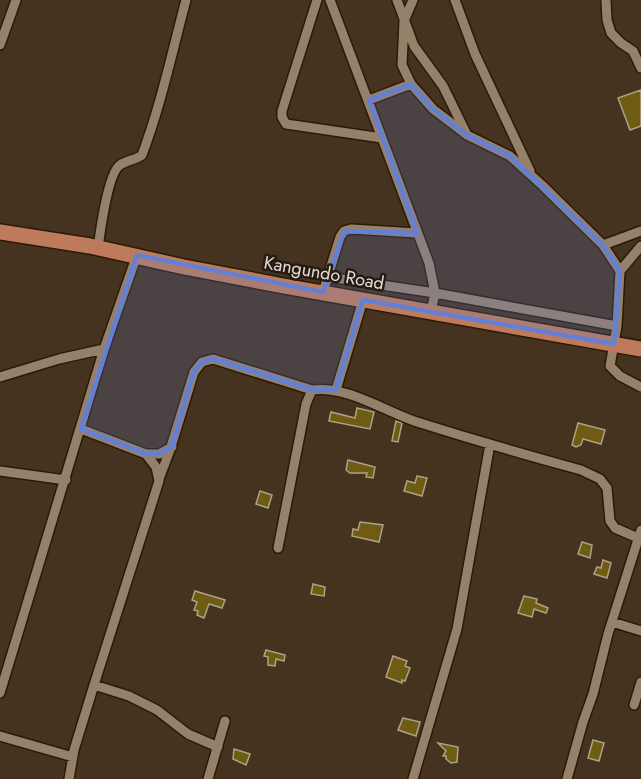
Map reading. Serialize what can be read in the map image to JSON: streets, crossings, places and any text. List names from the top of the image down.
{
  "streets": {
    "highway": ["Kangundo Road"]
  }
}
